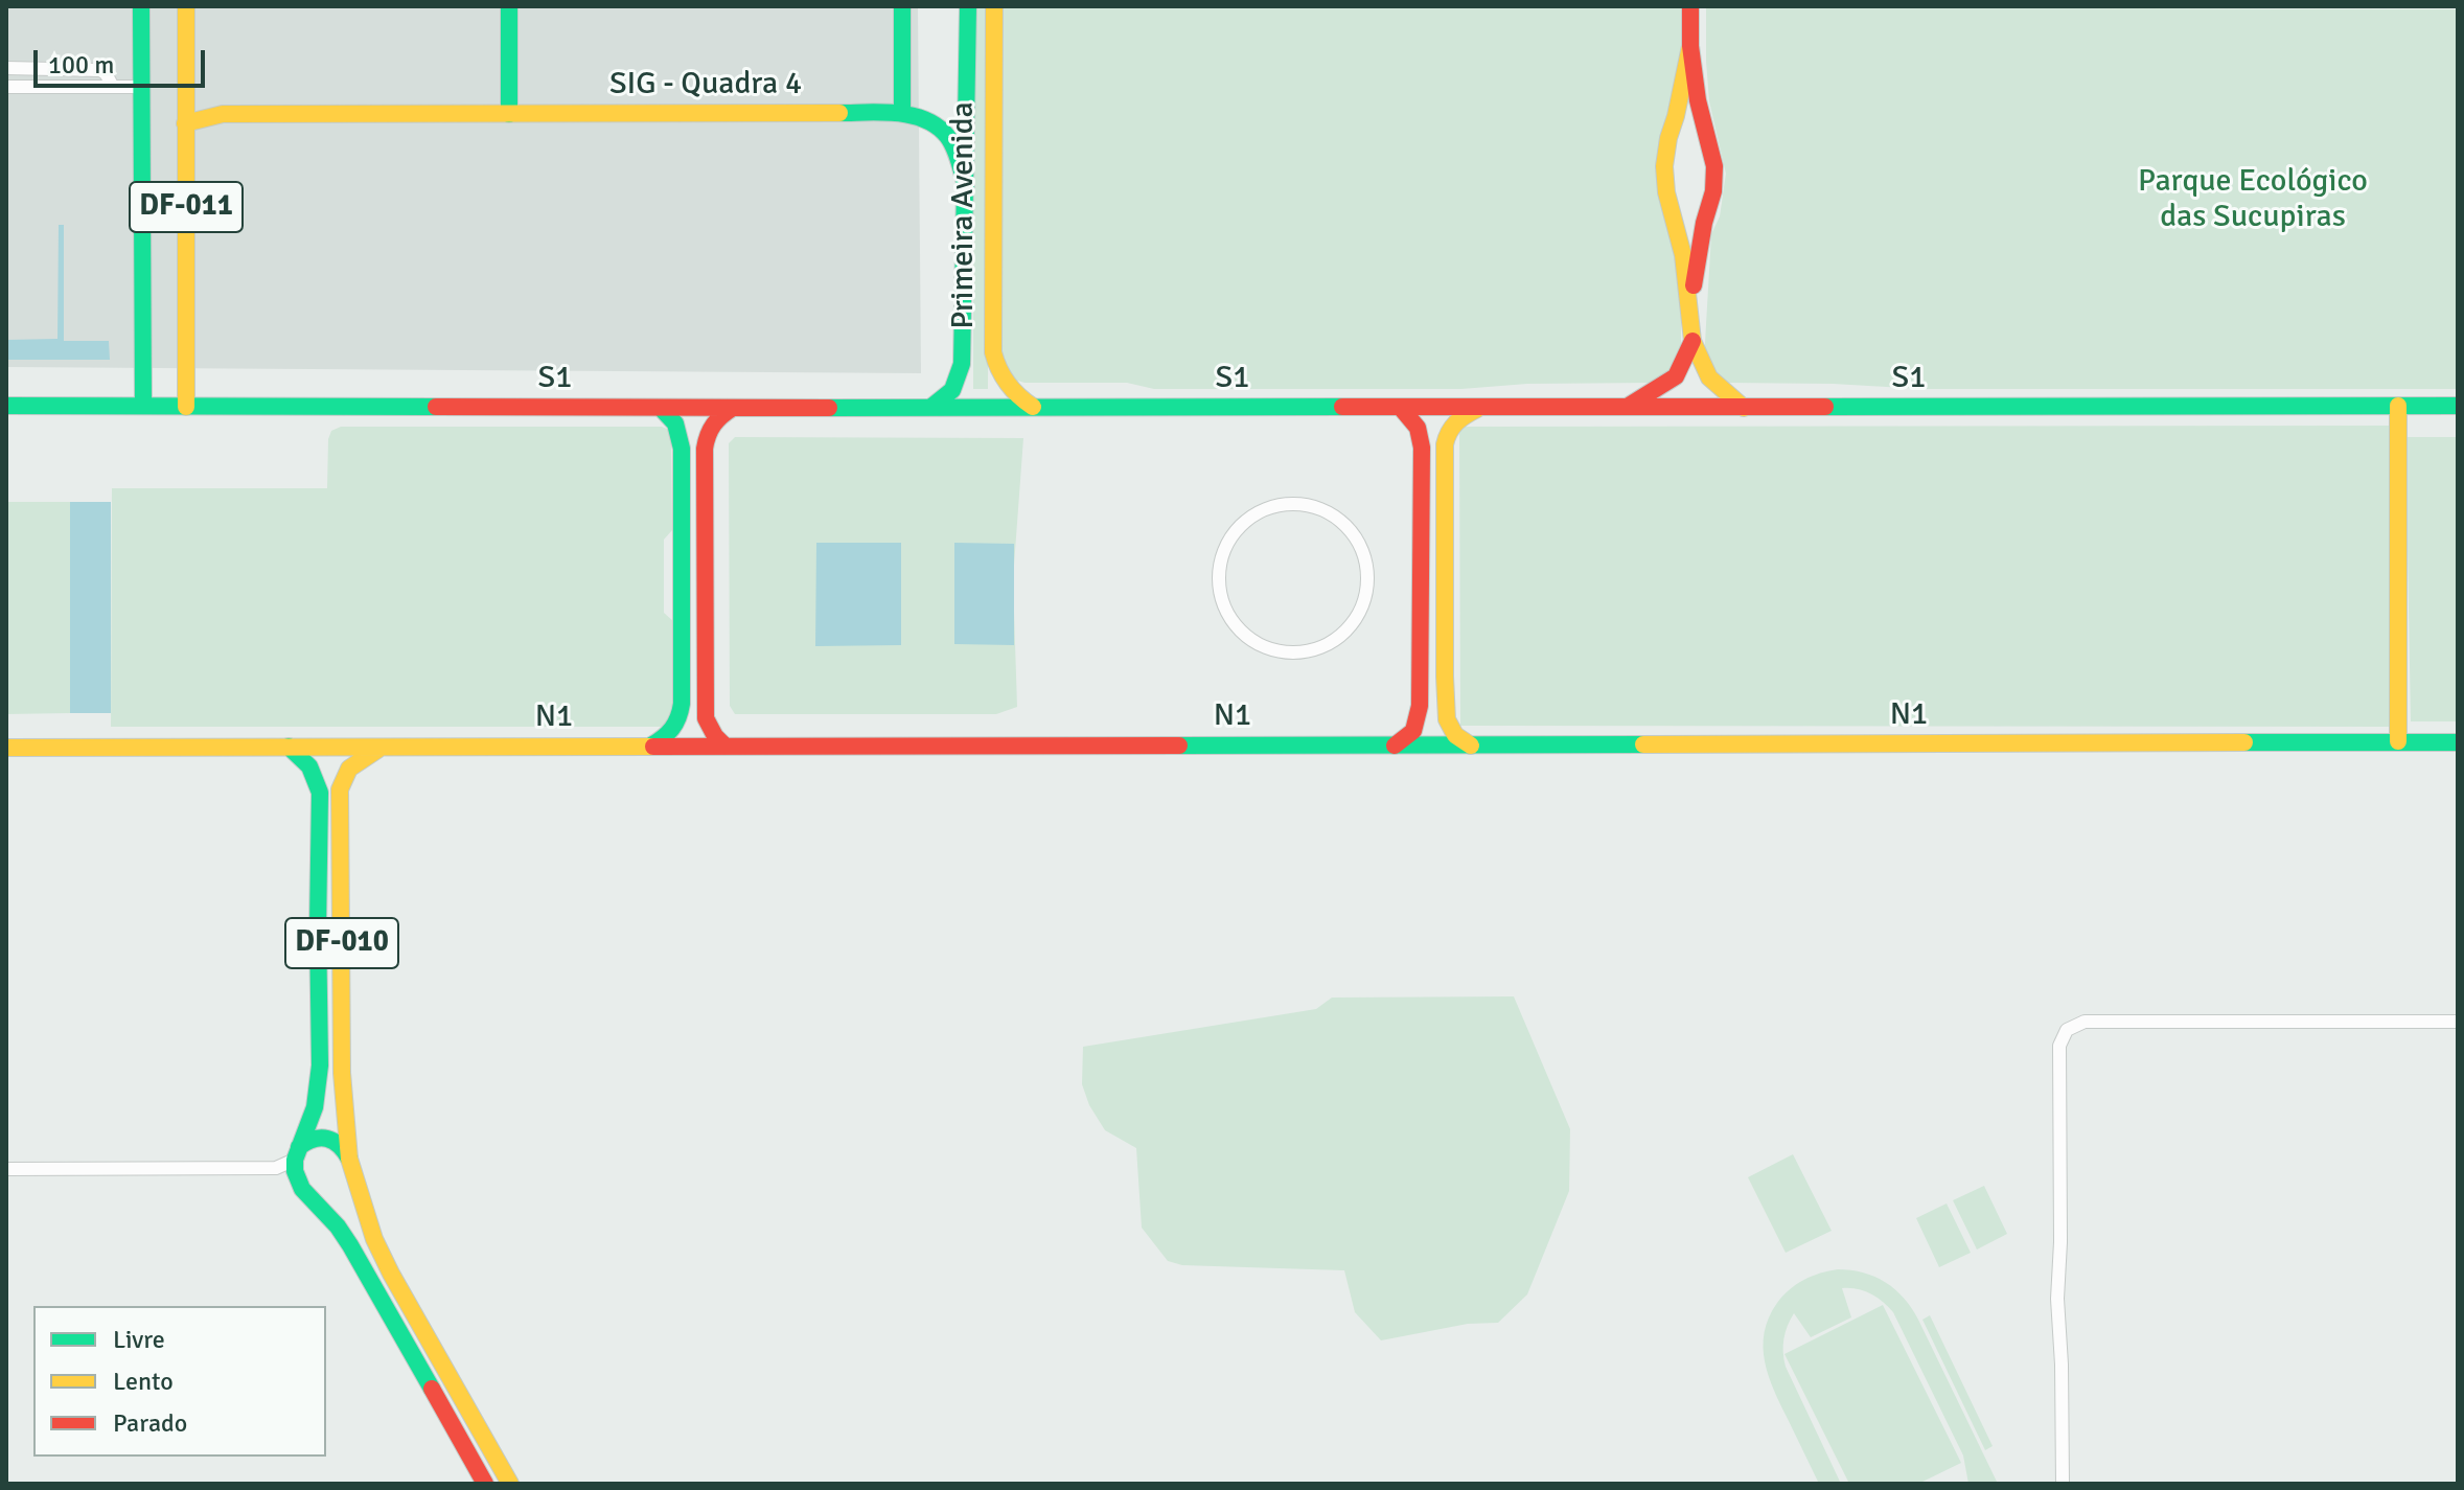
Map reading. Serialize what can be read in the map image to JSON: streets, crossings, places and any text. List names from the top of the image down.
{
  "streets": {
    "main road": [
      "SIG - Quadra 4",
      "DF-011",
      "Primeira Avenida",
      "S1",
      "N1",
      "DF-010"
    ]
  },
  "crossings": [
    ["DF-011", "S1"],
    ["Primeira Avenida", "S1"],
    ["N1", "DF-010"]
  ],
  "parks": ["Parque Ecológico das Sucupiras"],
  "legend": ["Livre", "Lento", "Parado"],
  "scale_bar": "100 m"
}
